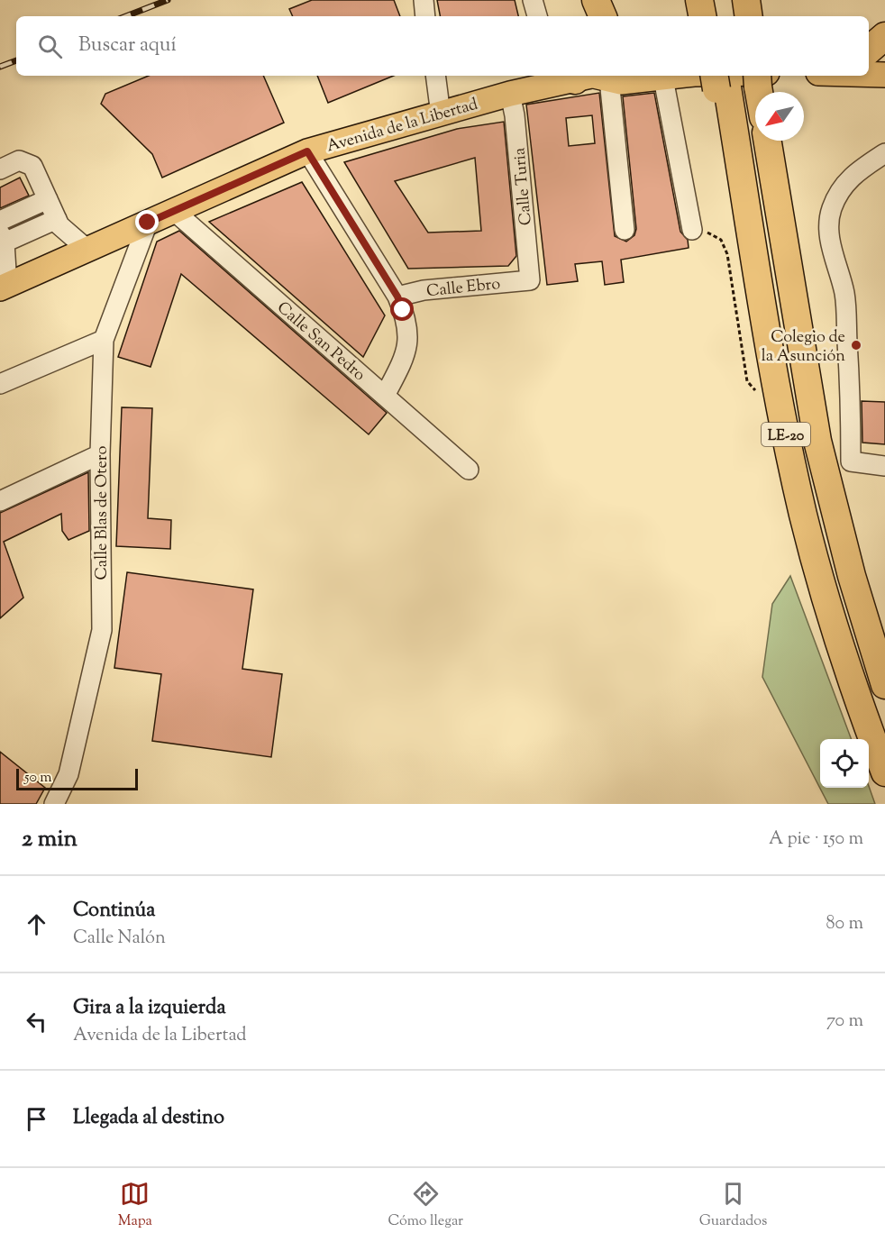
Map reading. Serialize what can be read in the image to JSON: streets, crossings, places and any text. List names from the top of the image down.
{
  "streets": {
    "highway": ["LE-20"],
    "main road": ["Avenida de la Libertad"],
    "street": [
      "Calle Turia",
      "Calle Ebro",
      "Calle San Pedro",
      "Calle Blas de Otero"
    ]
  },
  "crossings": [
    ["Avenida de la Libertad", "Calle Turia"],
    ["Avenida de la Libertad", "Calle San Pedro"],
    ["Avenida de la Libertad", "Calle Blas de Otero"],
    ["Calle Turia", "Calle Ebro"]
  ],
  "places": ["Colegio de la Asunción"],
  "scale_bar": "50 m",
  "north": "bottom left",
  "page": {
    "search": "Buscar aquí",
    "scale": "50 m",
    "heading": ["2 min", "A pie · 150 m"],
    "list": [
      ["Continúa", "Calle Nalón", "80 m"],
      ["Gira a la izquierda", "Avenida de la Libertad", "70 m"],
      "Llegada al destino"
    ],
    "nav": ["Mapa", "Cómo llegar", "Guardados"]
  }
}
